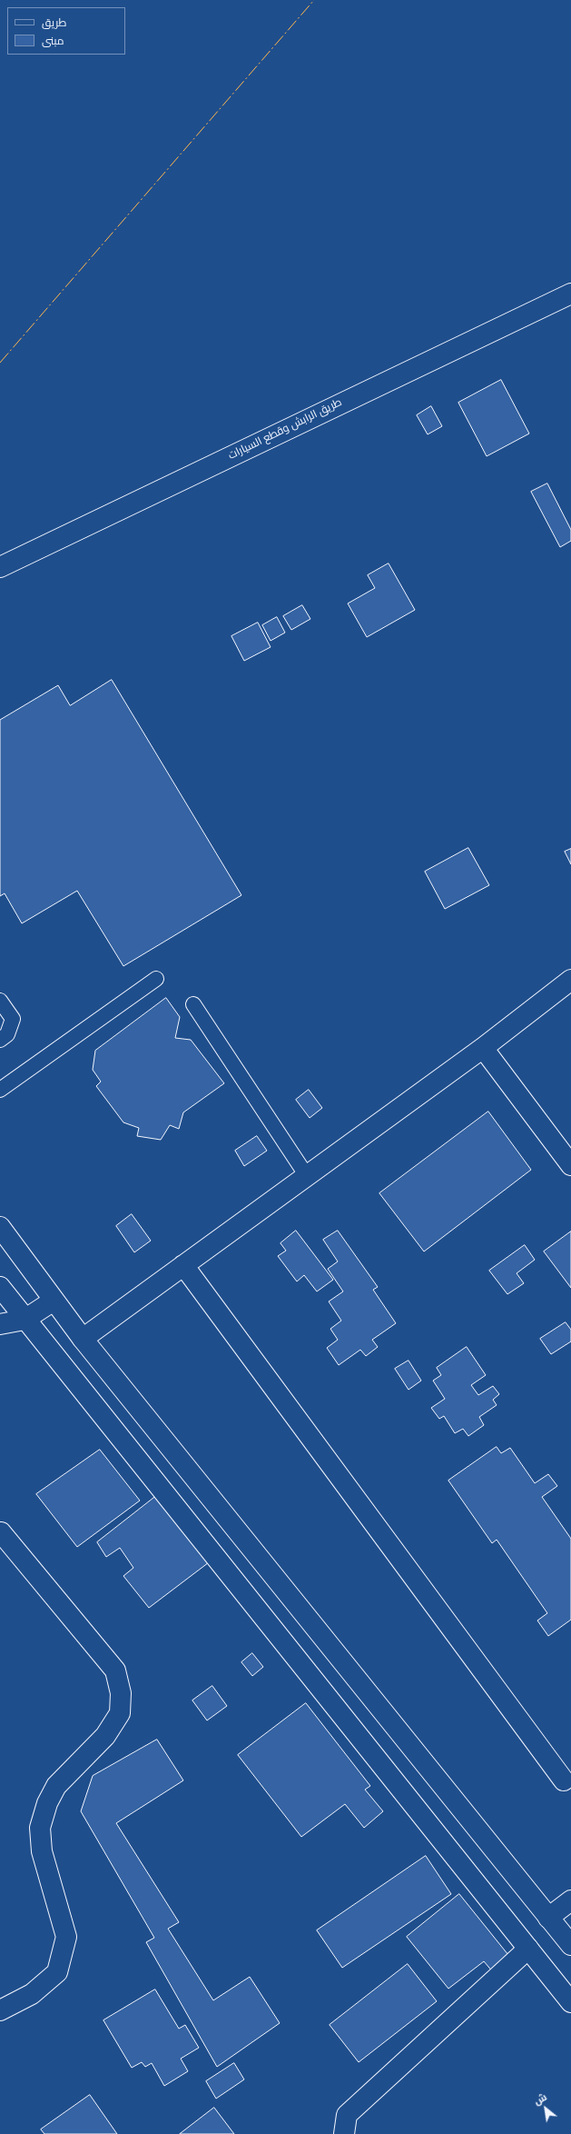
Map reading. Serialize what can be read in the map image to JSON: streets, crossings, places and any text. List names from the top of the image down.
{
  "streets": {
    "main road": ["طريق الرابش وقطع السيارات"]
  },
  "legend": ["طريق", "مبنى"],
  "north": "top left"
}
